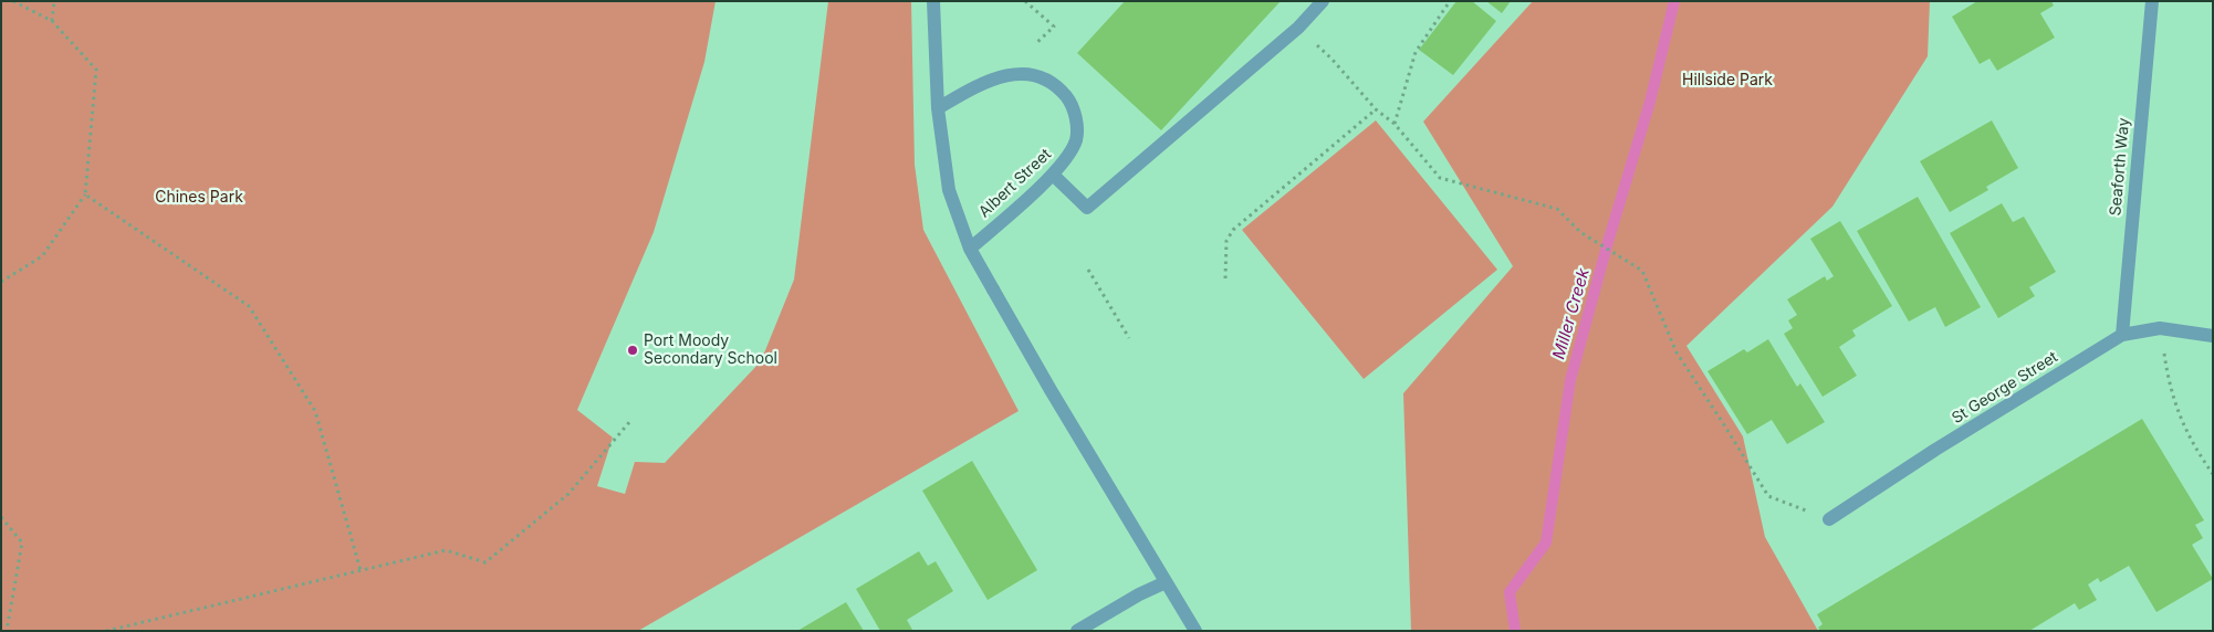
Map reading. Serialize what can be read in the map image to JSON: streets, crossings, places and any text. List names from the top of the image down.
{
  "streets": {
    "street": ["Seaforth Way", "Albert Street", "St George Street"]
  },
  "crossings": [
    ["Seaforth Way", "St George Street"]
  ],
  "water": ["Miller Creek"],
  "parks": ["Hillside Park", "Chines Park"],
  "places": ["Port Moody Secondary School"]
}
